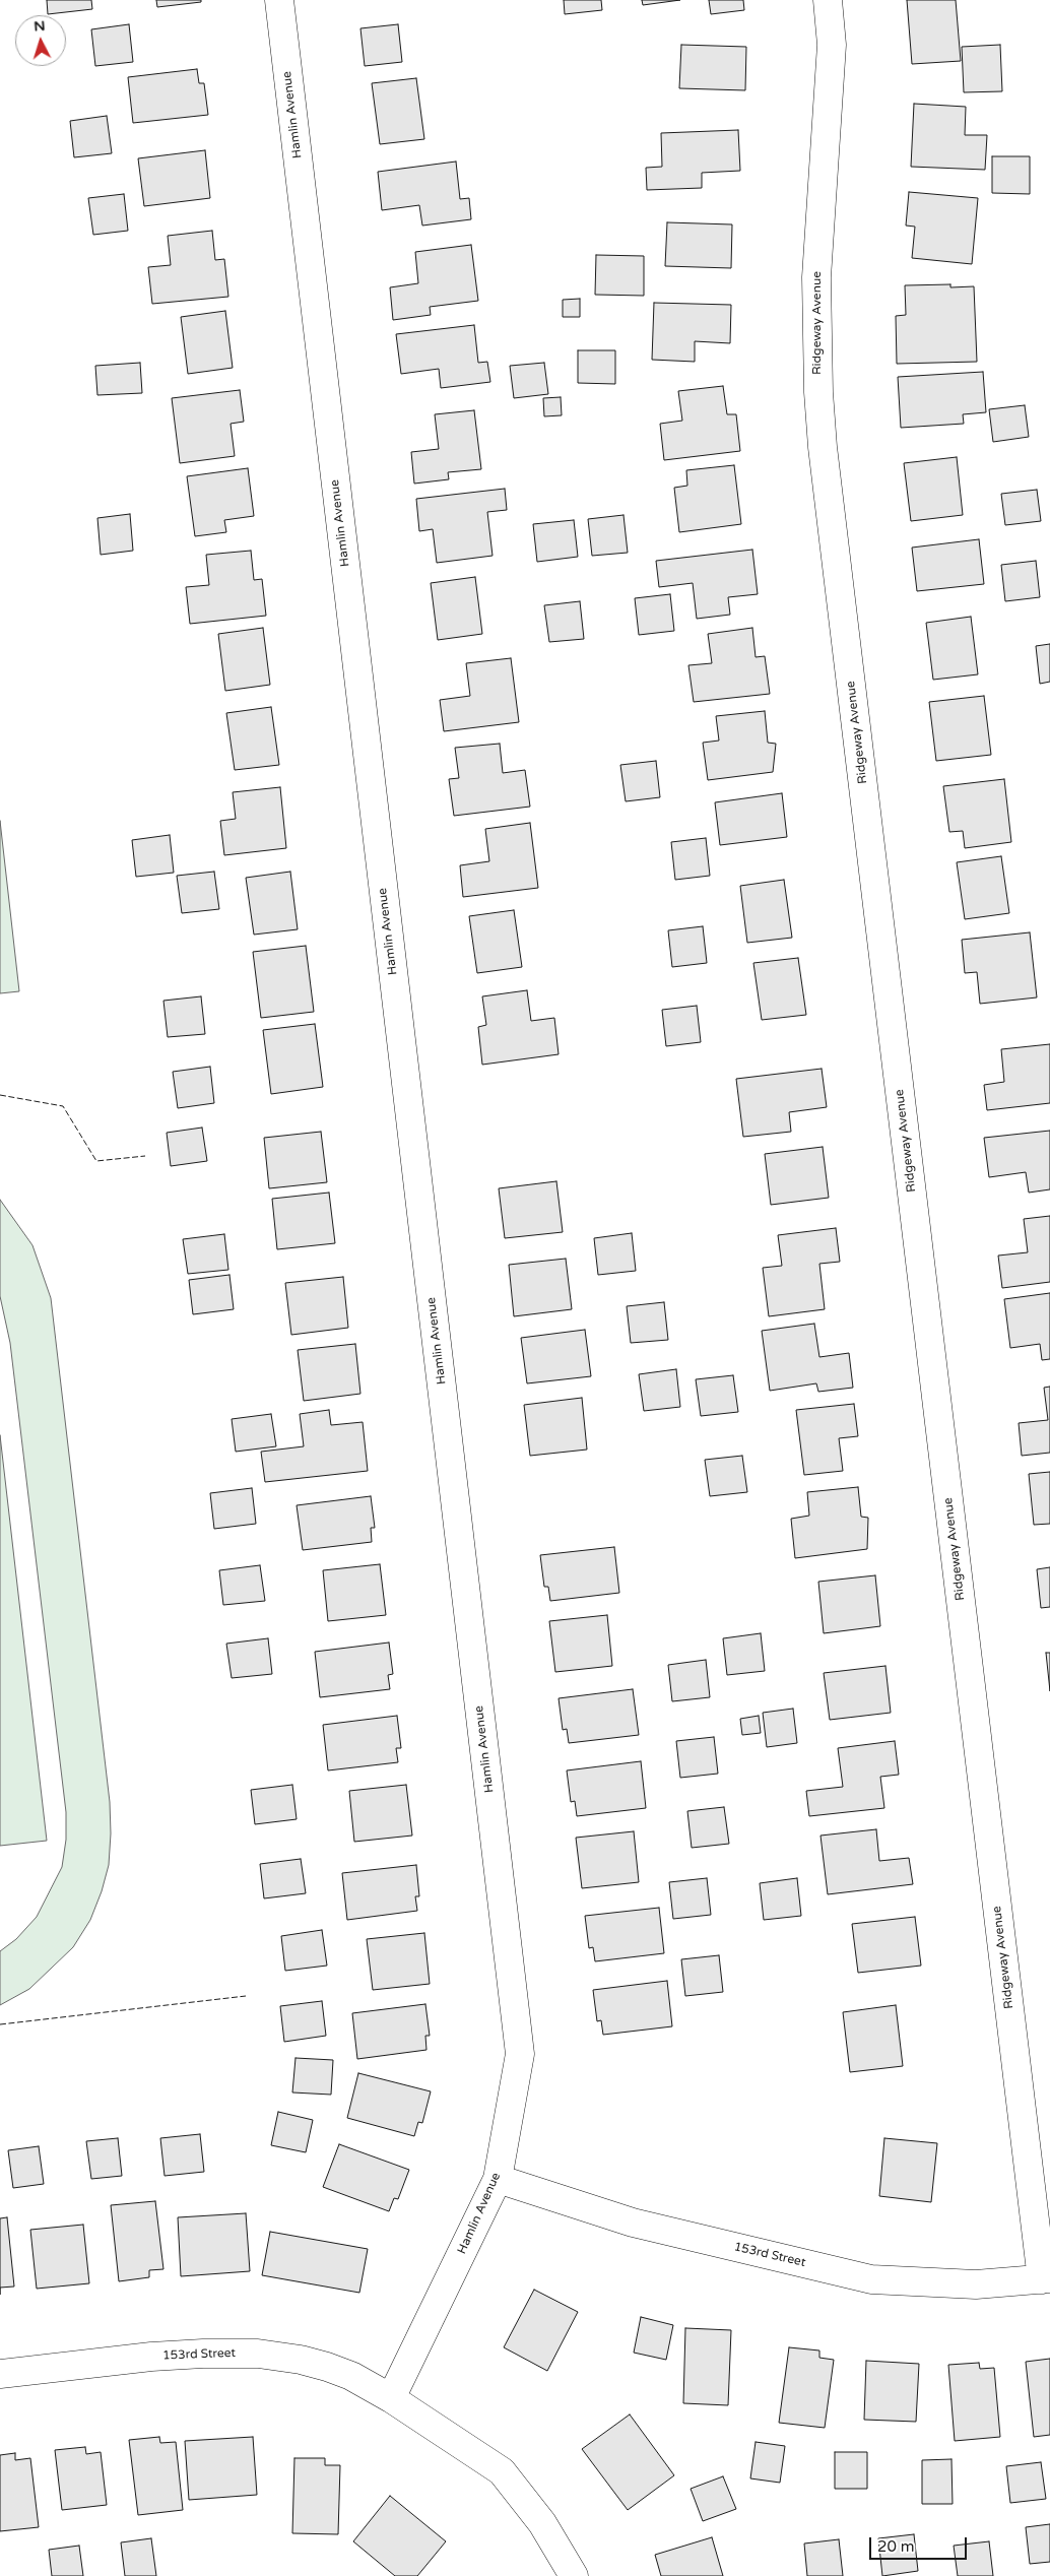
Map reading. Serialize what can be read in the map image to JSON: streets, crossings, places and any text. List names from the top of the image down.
{
  "streets": {
    "street": ["Hamlin Avenue", "Ridgeway Avenue", "153rd Street"]
  },
  "crossings": [
    ["Hamlin Avenue", "153rd Street"],
    ["Ridgeway Avenue", "153rd Street"]
  ],
  "scale_bar": "20 m",
  "north": "top"
}
